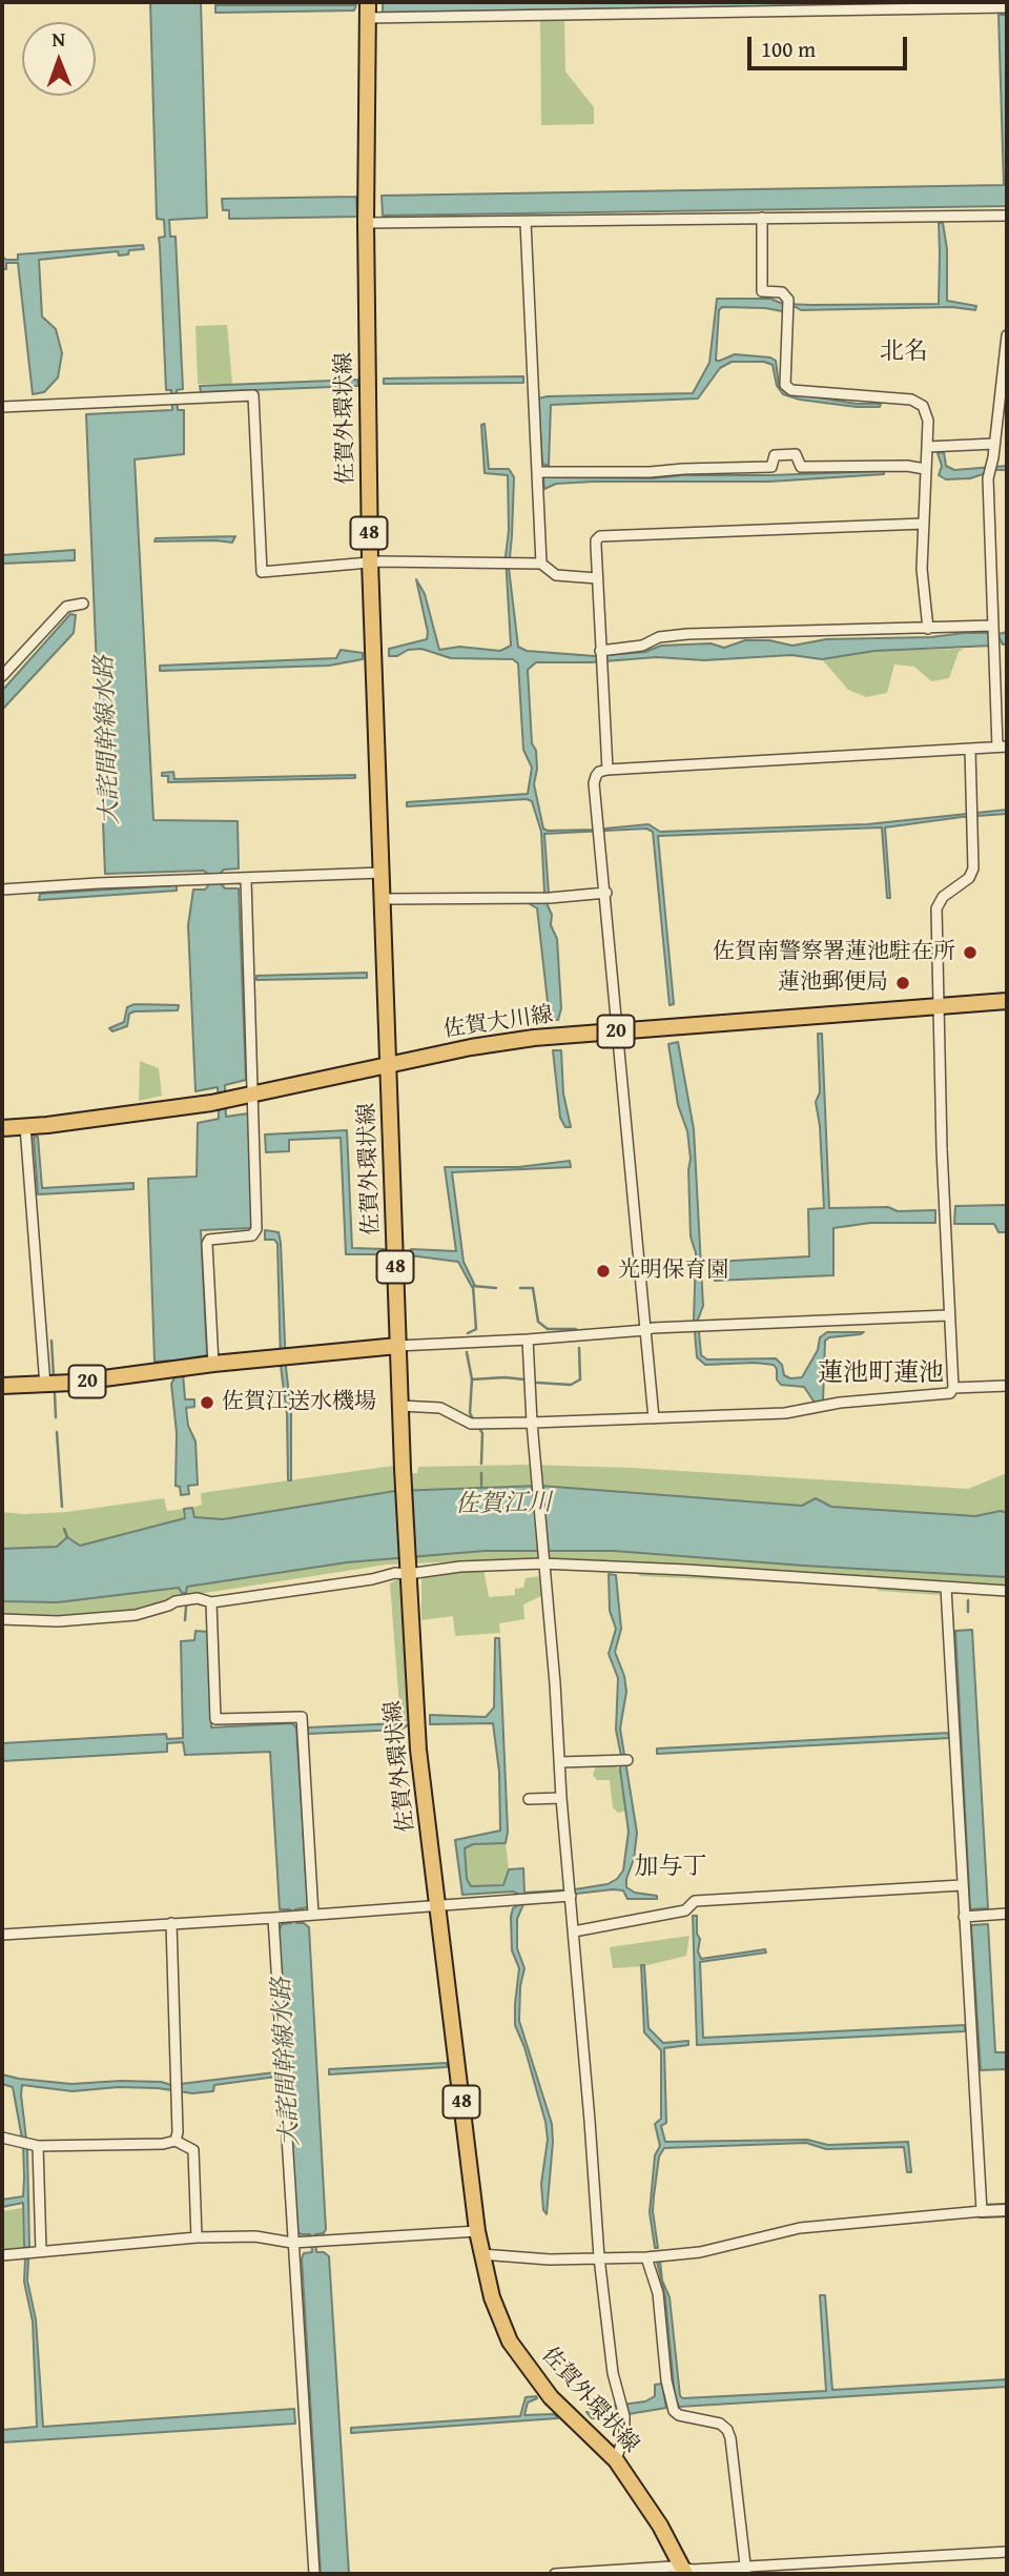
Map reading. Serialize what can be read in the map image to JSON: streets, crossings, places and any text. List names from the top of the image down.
{
  "streets": {
    "main road": [
      "佐賀外環状線",
      "48",
      "佐賀大川線",
      "20"
    ]
  },
  "crossings": [
    ["佐賀外環状線", "佐賀大川線"],
    ["佐賀外環状線", "20"]
  ],
  "districts": ["北名", "蓮池町蓮池", "加与丁"],
  "water": ["大詫間幹線水路", "佐賀江川"],
  "places": [
    "佐賀南警察署蓮池駐在所",
    "蓮池郵便局",
    "光明保育園",
    "佐賀江送水機場"
  ],
  "scale_bar": "100 m",
  "north": "top"
}
